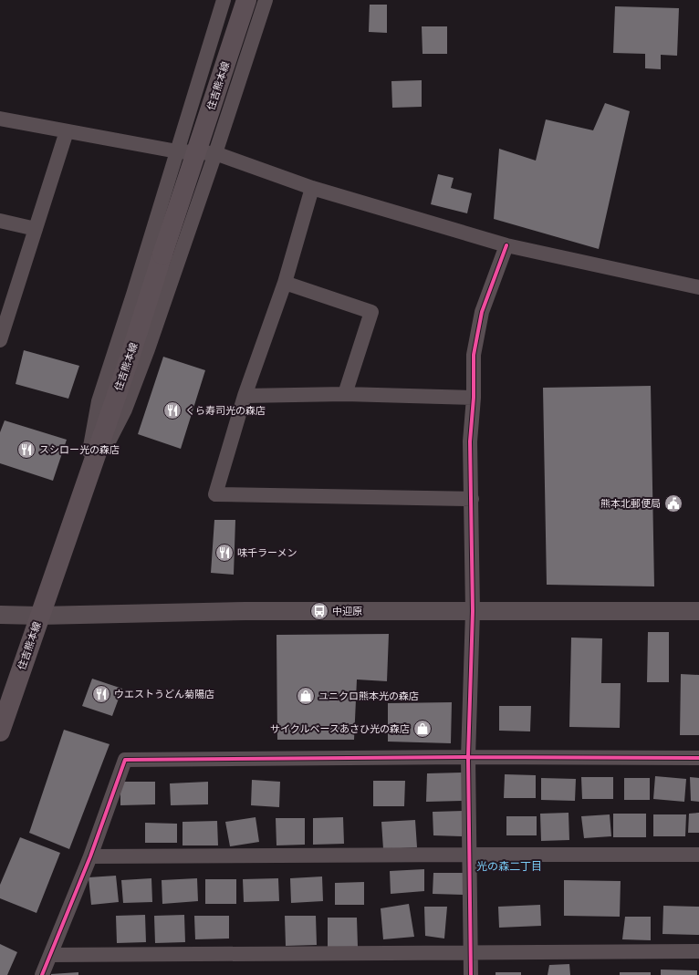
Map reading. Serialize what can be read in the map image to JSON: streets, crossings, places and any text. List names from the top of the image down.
{
  "streets": {
    "main road": ["住吉熊本線"]
  },
  "districts": ["光の森二丁目"],
  "places": {
    "restaurant": [
      "くら寿司光の森店",
      "スシロー光の森店",
      "味千ラーメン",
      "ウエストうどん菊陽店"
    ],
    "public building": ["熊本北郵便局"],
    "bus stop": ["中迎原"],
    "shop": ["ユニクロ熊本光の森店", "サイクルベースあさひ光の森店"]
  }
}
